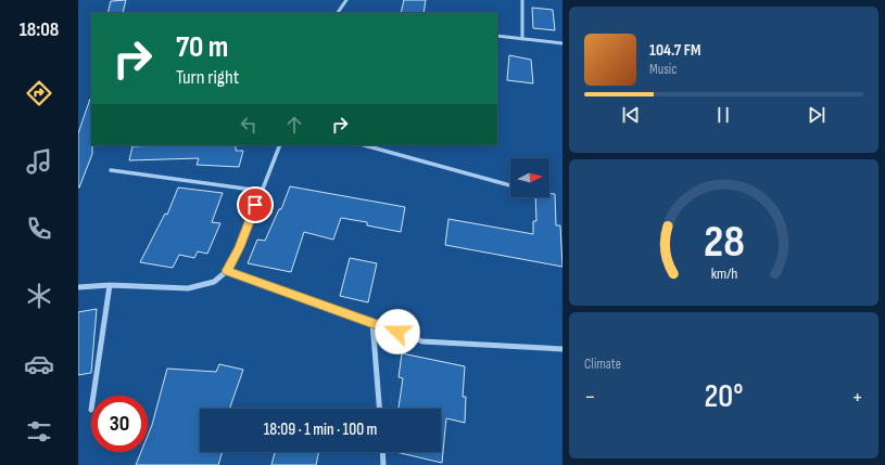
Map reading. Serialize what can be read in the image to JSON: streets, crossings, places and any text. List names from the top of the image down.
{
  "north": "right",
  "page": {
    "tabs": "18:08",
    "turn": ["70 m", "Turn right"],
    "song": ["104.7 FM", "Music"],
    "tile": "Climate",
    "heat": ["−", "20°", "+"],
    "limit": "30",
    "trip": "18:09 · 1 min · 100 m",
    "gauge": ["28", "km/h"]
  }
}
